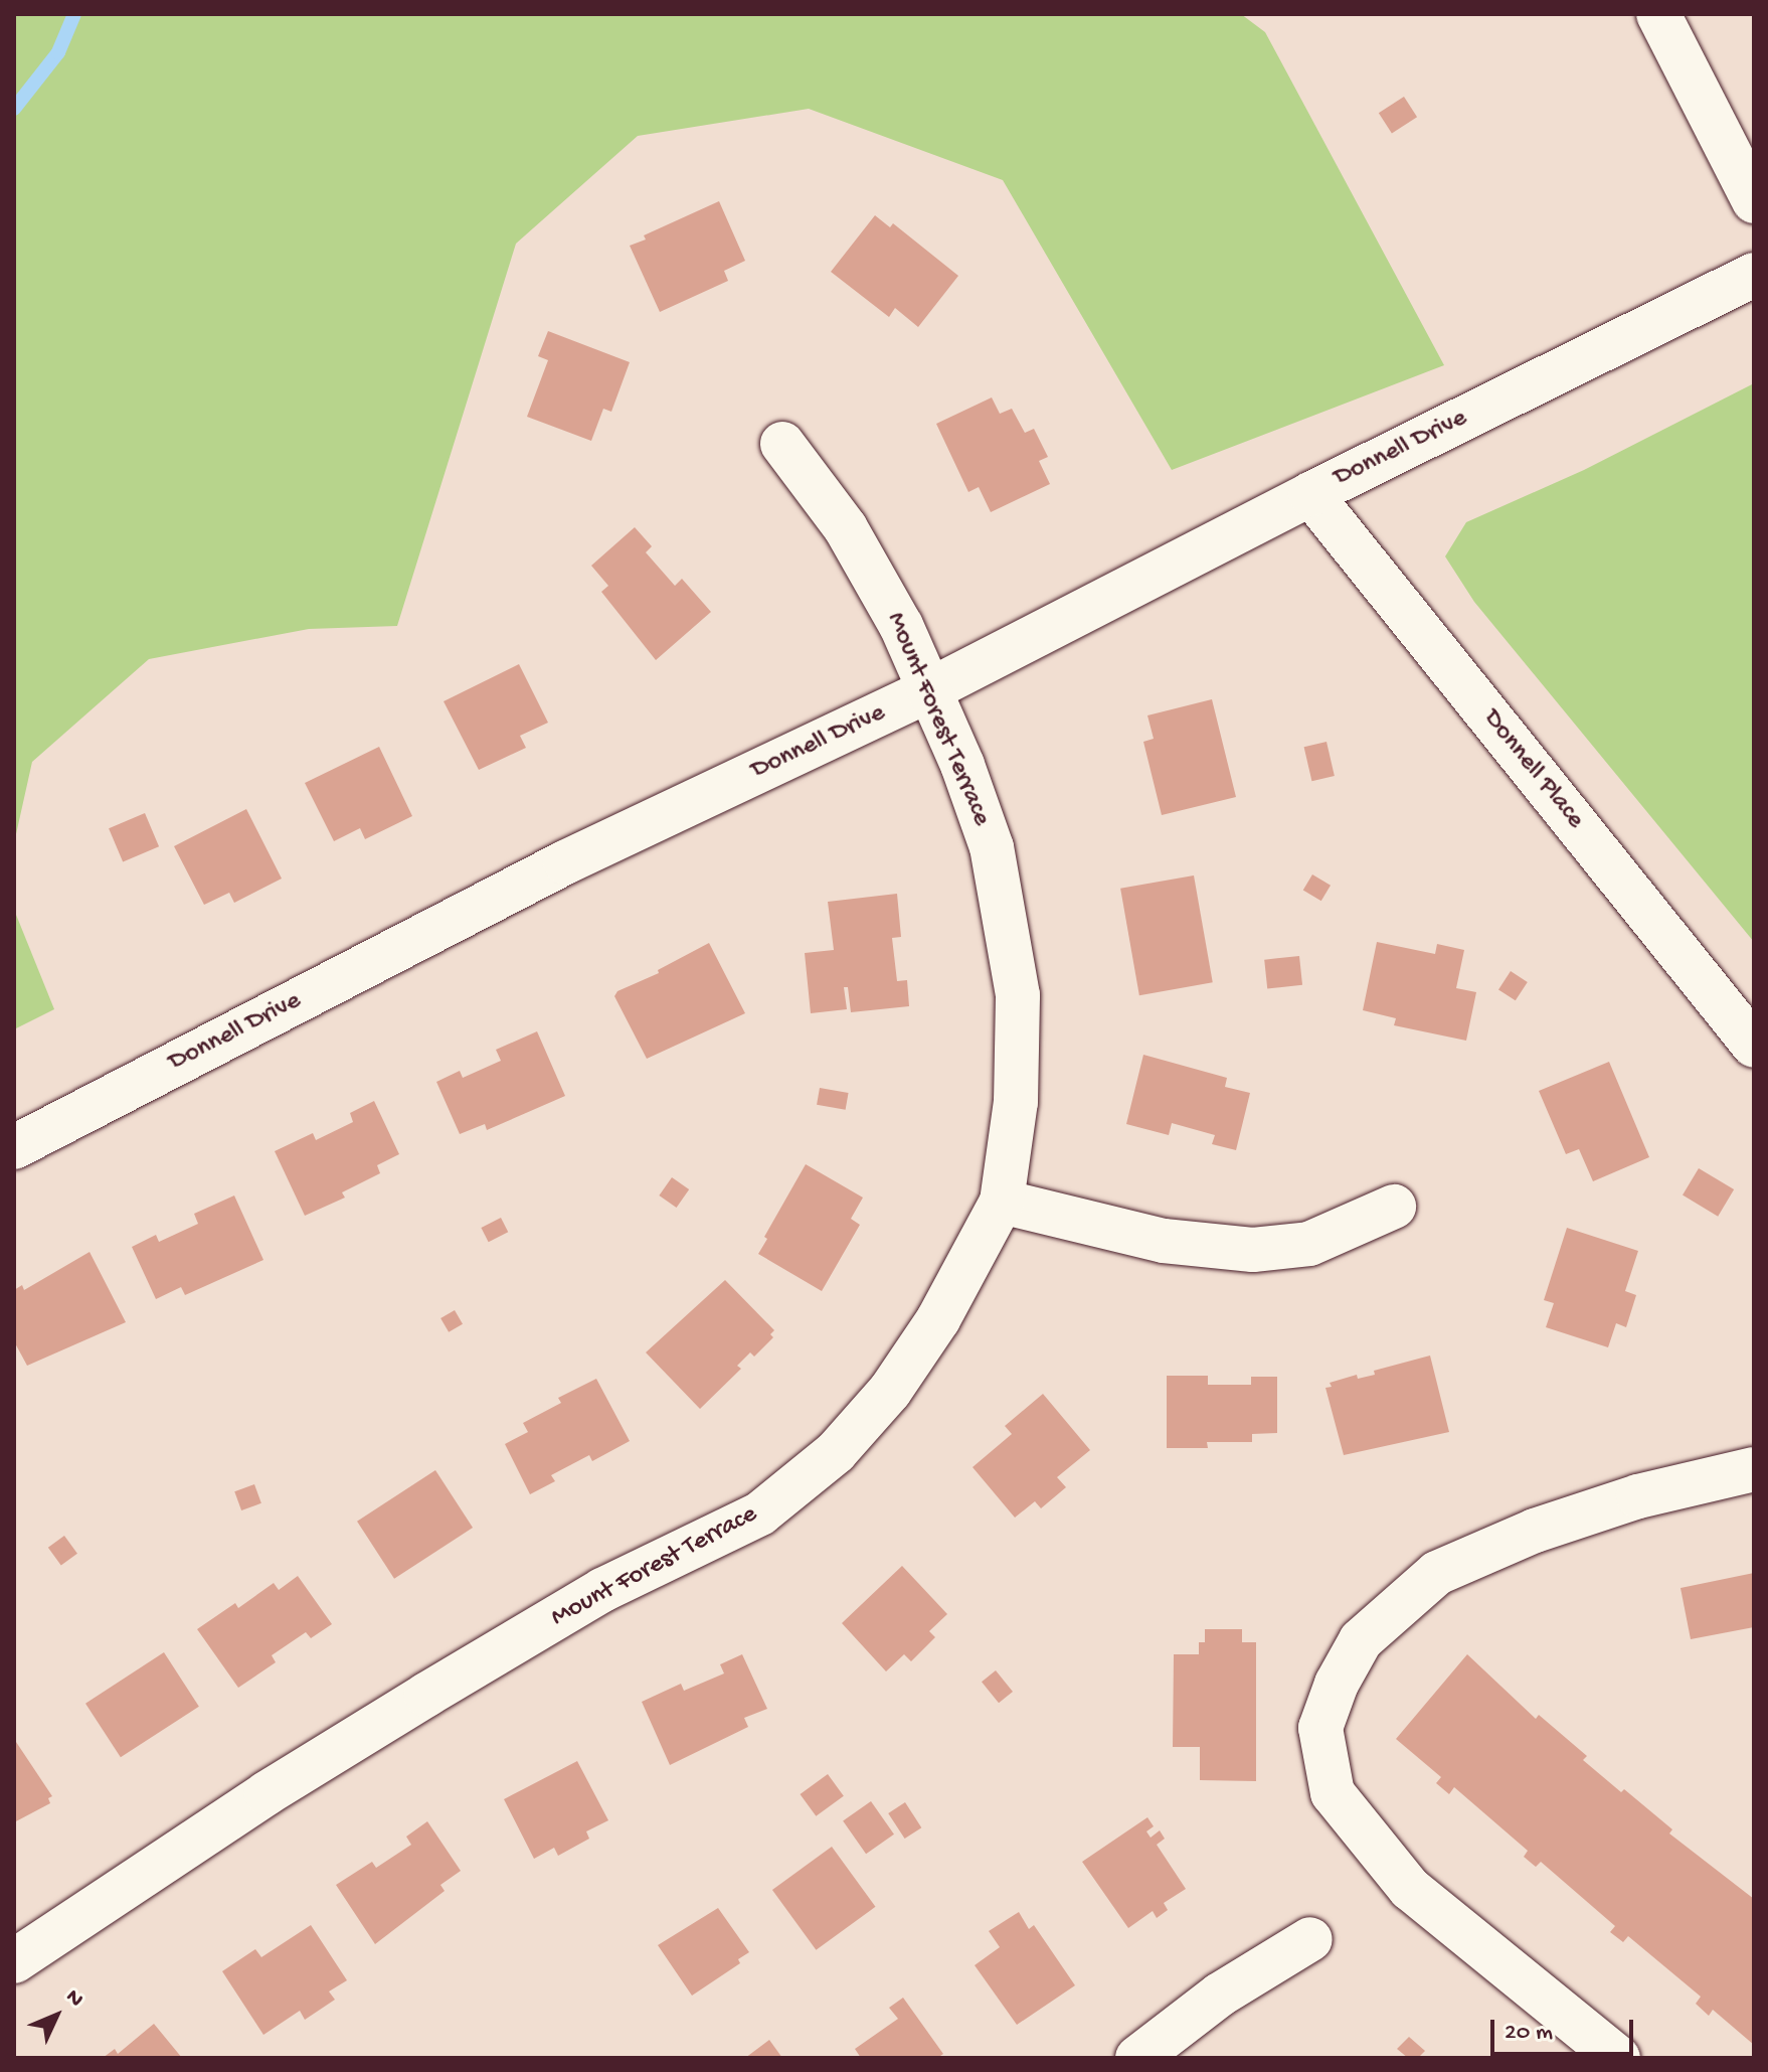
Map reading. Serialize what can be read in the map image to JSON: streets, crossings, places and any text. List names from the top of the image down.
{
  "streets": {
    "street": ["Donnell Drive", "Mount Forest Terrace", "Donnell Place"]
  },
  "crossings": [
    ["Donnell Drive", "Mount Forest Terrace"],
    ["Donnell Drive", "Donnell Place"]
  ],
  "scale_bar": "20 m",
  "north": "top right"
}
